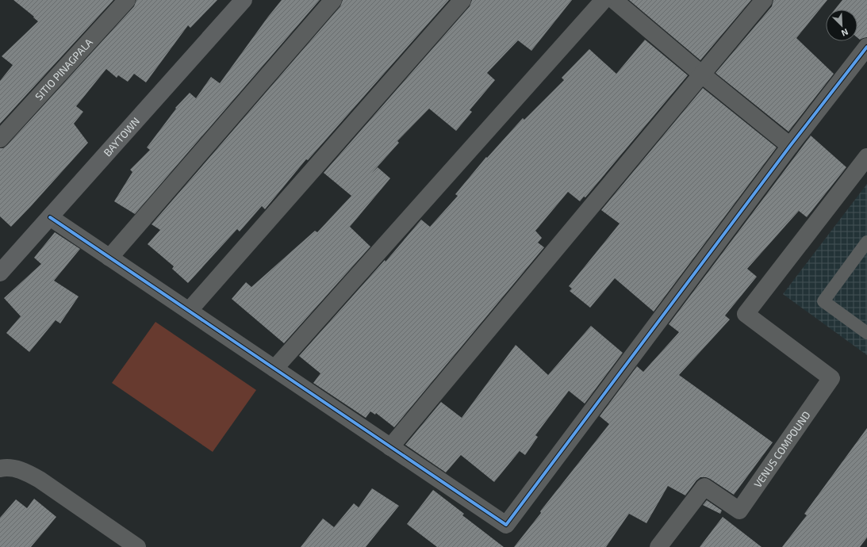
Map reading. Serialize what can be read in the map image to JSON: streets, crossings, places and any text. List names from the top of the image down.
{
  "streets": {
    "main road": ["BAYTOWN"],
    "street": ["SITIO PINAGPALA", "VENUS COMPOUND"]
  },
  "north": "bottom right"
}
